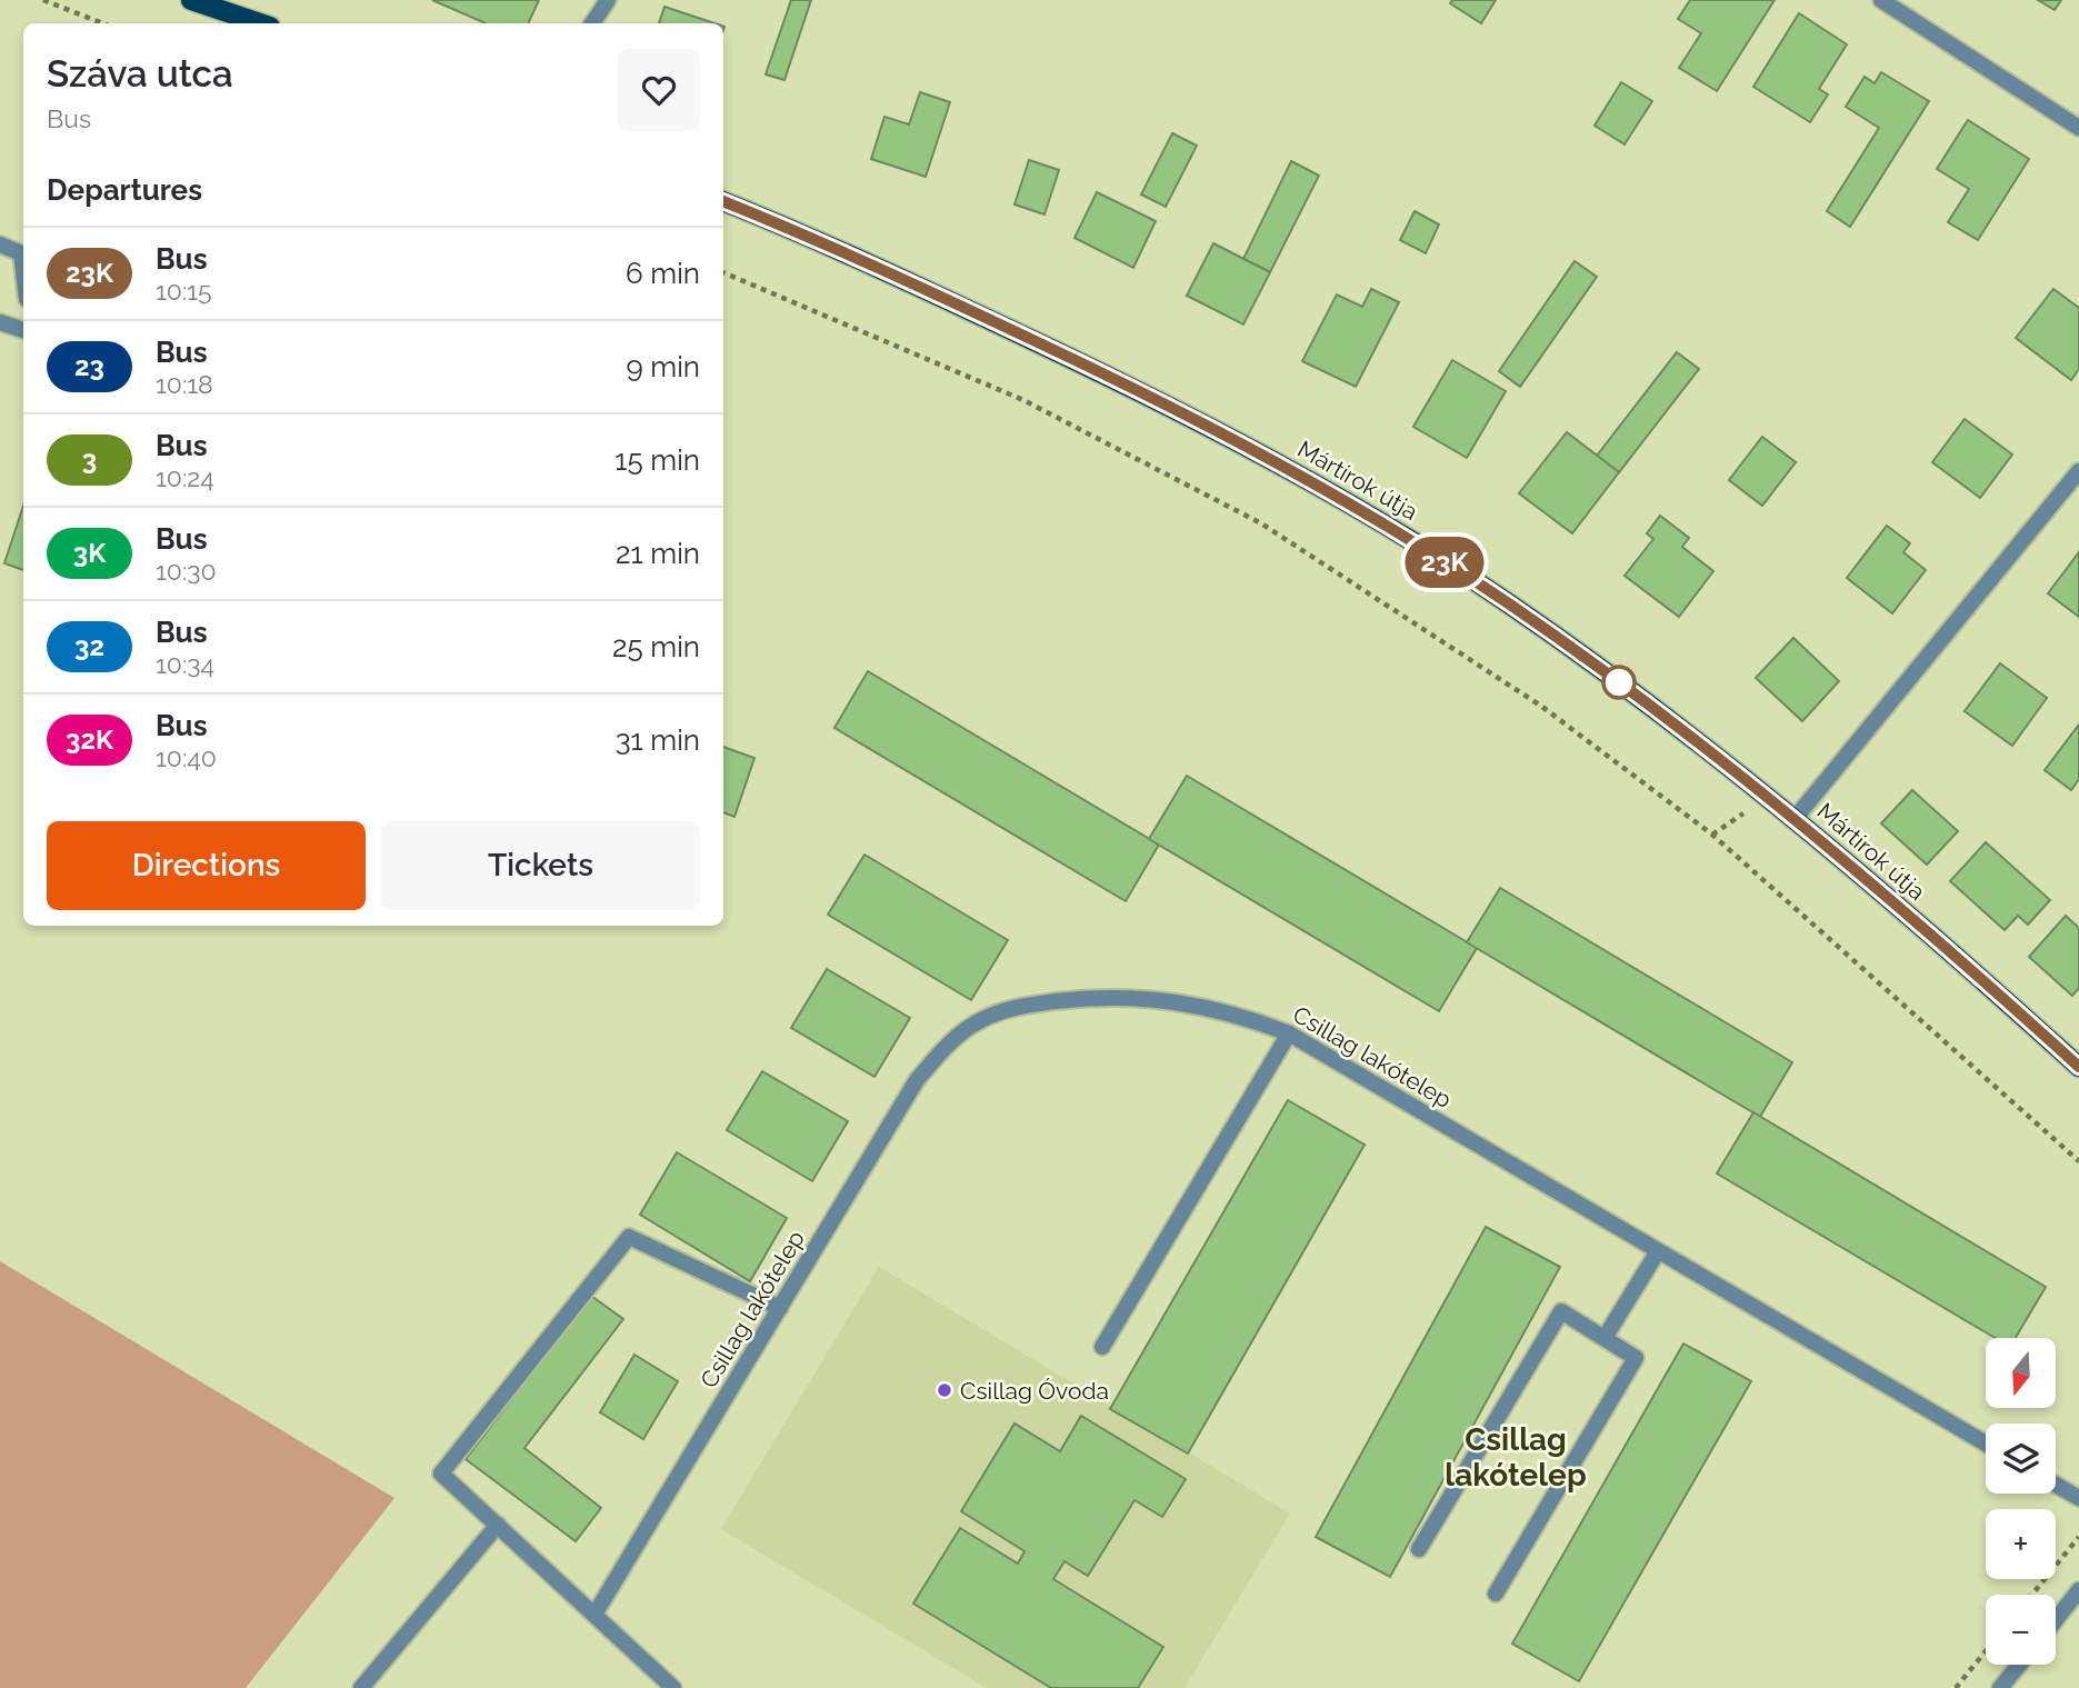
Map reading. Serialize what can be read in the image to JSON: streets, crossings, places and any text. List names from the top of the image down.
{
  "streets": {
    "main road": ["Mártírok útja"],
    "street": ["Csillag lakótelep"]
  },
  "districts": ["Csillag lakótelep"],
  "places": ["Csillag Óvoda"],
  "lines": ["bus line 23K"],
  "north": "bottom",
  "page": {
    "on_map": "23K",
    "heading": [
      ["Száva utca", "Bus"],
      "Departures"
    ],
    "list": [
      {
        "mark": "23K",
        "name": "Bus",
        "note": "10:15",
        "value": "6 min"
      },
      {
        "mark": "23",
        "name": "Bus",
        "note": "10:18",
        "value": "9 min"
      },
      {
        "mark": "3",
        "name": "Bus",
        "note": "10:24",
        "value": "15 min"
      },
      {
        "mark": "3K",
        "name": "Bus",
        "note": "10:30",
        "value": "21 min"
      },
      {
        "mark": "32",
        "name": "Bus",
        "note": "10:34",
        "value": "25 min"
      },
      {
        "mark": "32K",
        "name": "Bus",
        "note": "10:40",
        "value": "31 min"
      }
    ],
    "buttons": ["Directions", "Tickets"],
    "map_buttons": ["+", "−"]
  }
}
